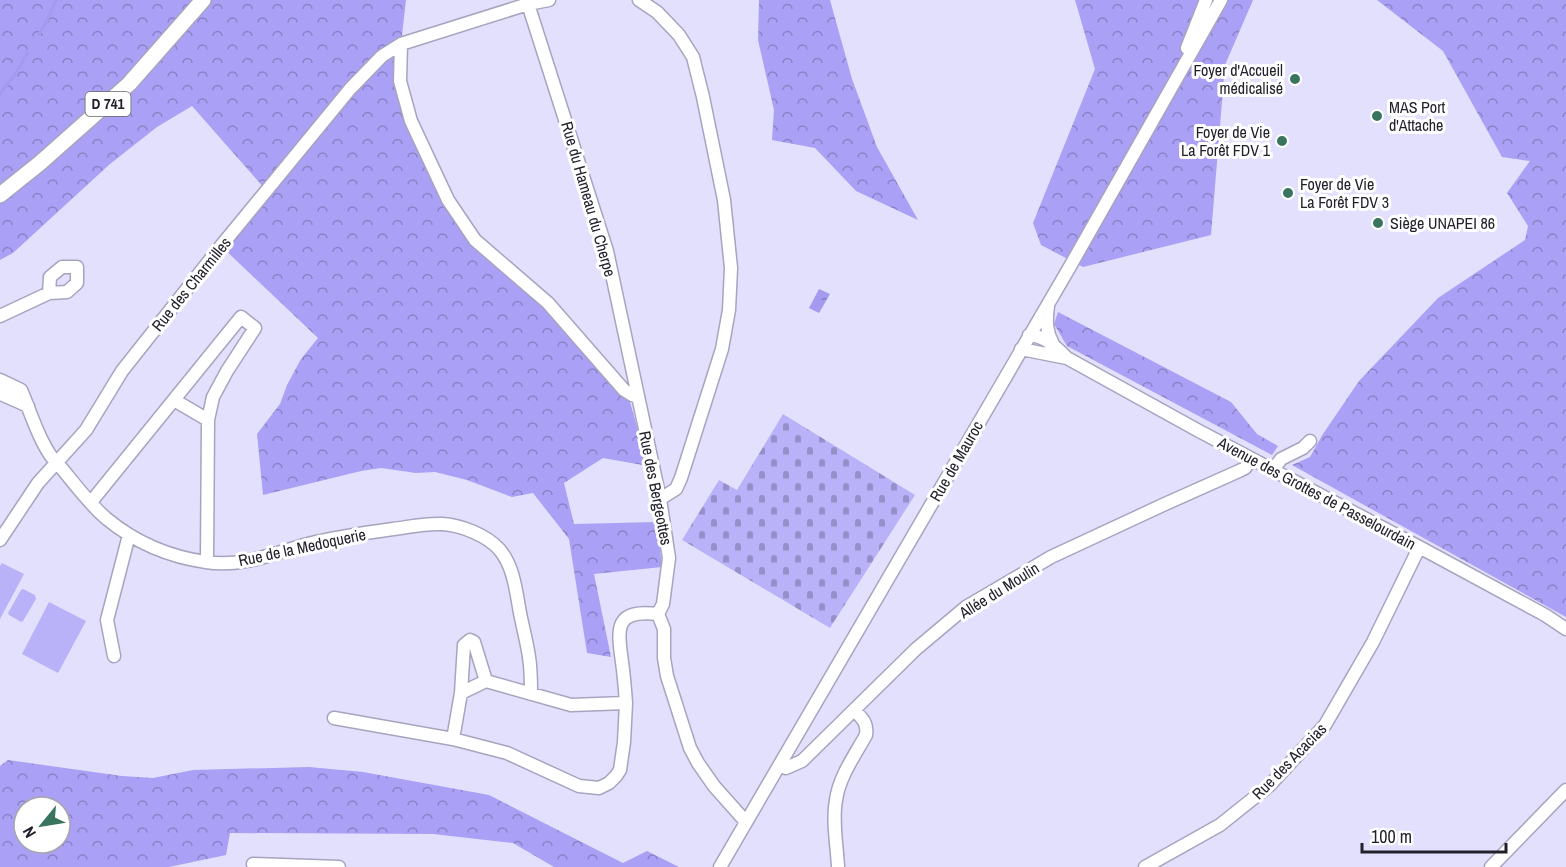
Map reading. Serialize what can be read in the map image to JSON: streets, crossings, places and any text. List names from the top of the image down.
{
  "streets": {
    "main road": ["D 741"],
    "street": [
      "Rue du Hameau du Cherpe",
      "Rue des Charmilles",
      "Rue de Mauroc",
      "Rue des Bergeottes",
      "Avenue des Grottes de Passelourdain",
      "Rue de la Medoquerie",
      "Allée du Moulin",
      "Rue des Acacias"
    ]
  },
  "crossings": [
    ["Rue du Hameau du Cherpe", "Rue des Bergeottes"],
    ["Rue des Charmilles", "Rue de la Medoquerie"],
    ["Rue de Mauroc", "Rue des Bergeottes"],
    ["Rue de Mauroc", "Avenue des Grottes de Passelourdain"],
    ["Rue de Mauroc", "Allée du Moulin"],
    ["Avenue des Grottes de Passelourdain", "Allée du Moulin"],
    ["Avenue des Grottes de Passelourdain", "Rue des Acacias"]
  ],
  "places": [
    "Foyer d'Accueil médicalisé",
    "MAS Port d'Attache",
    "Foyer de Vie La Forêt FDV 1",
    "Foyer de Vie La Forêt FDV 3",
    "Siège UNAPEI 86"
  ],
  "scale_bar": "100 m",
  "north": "bottom left"
}
